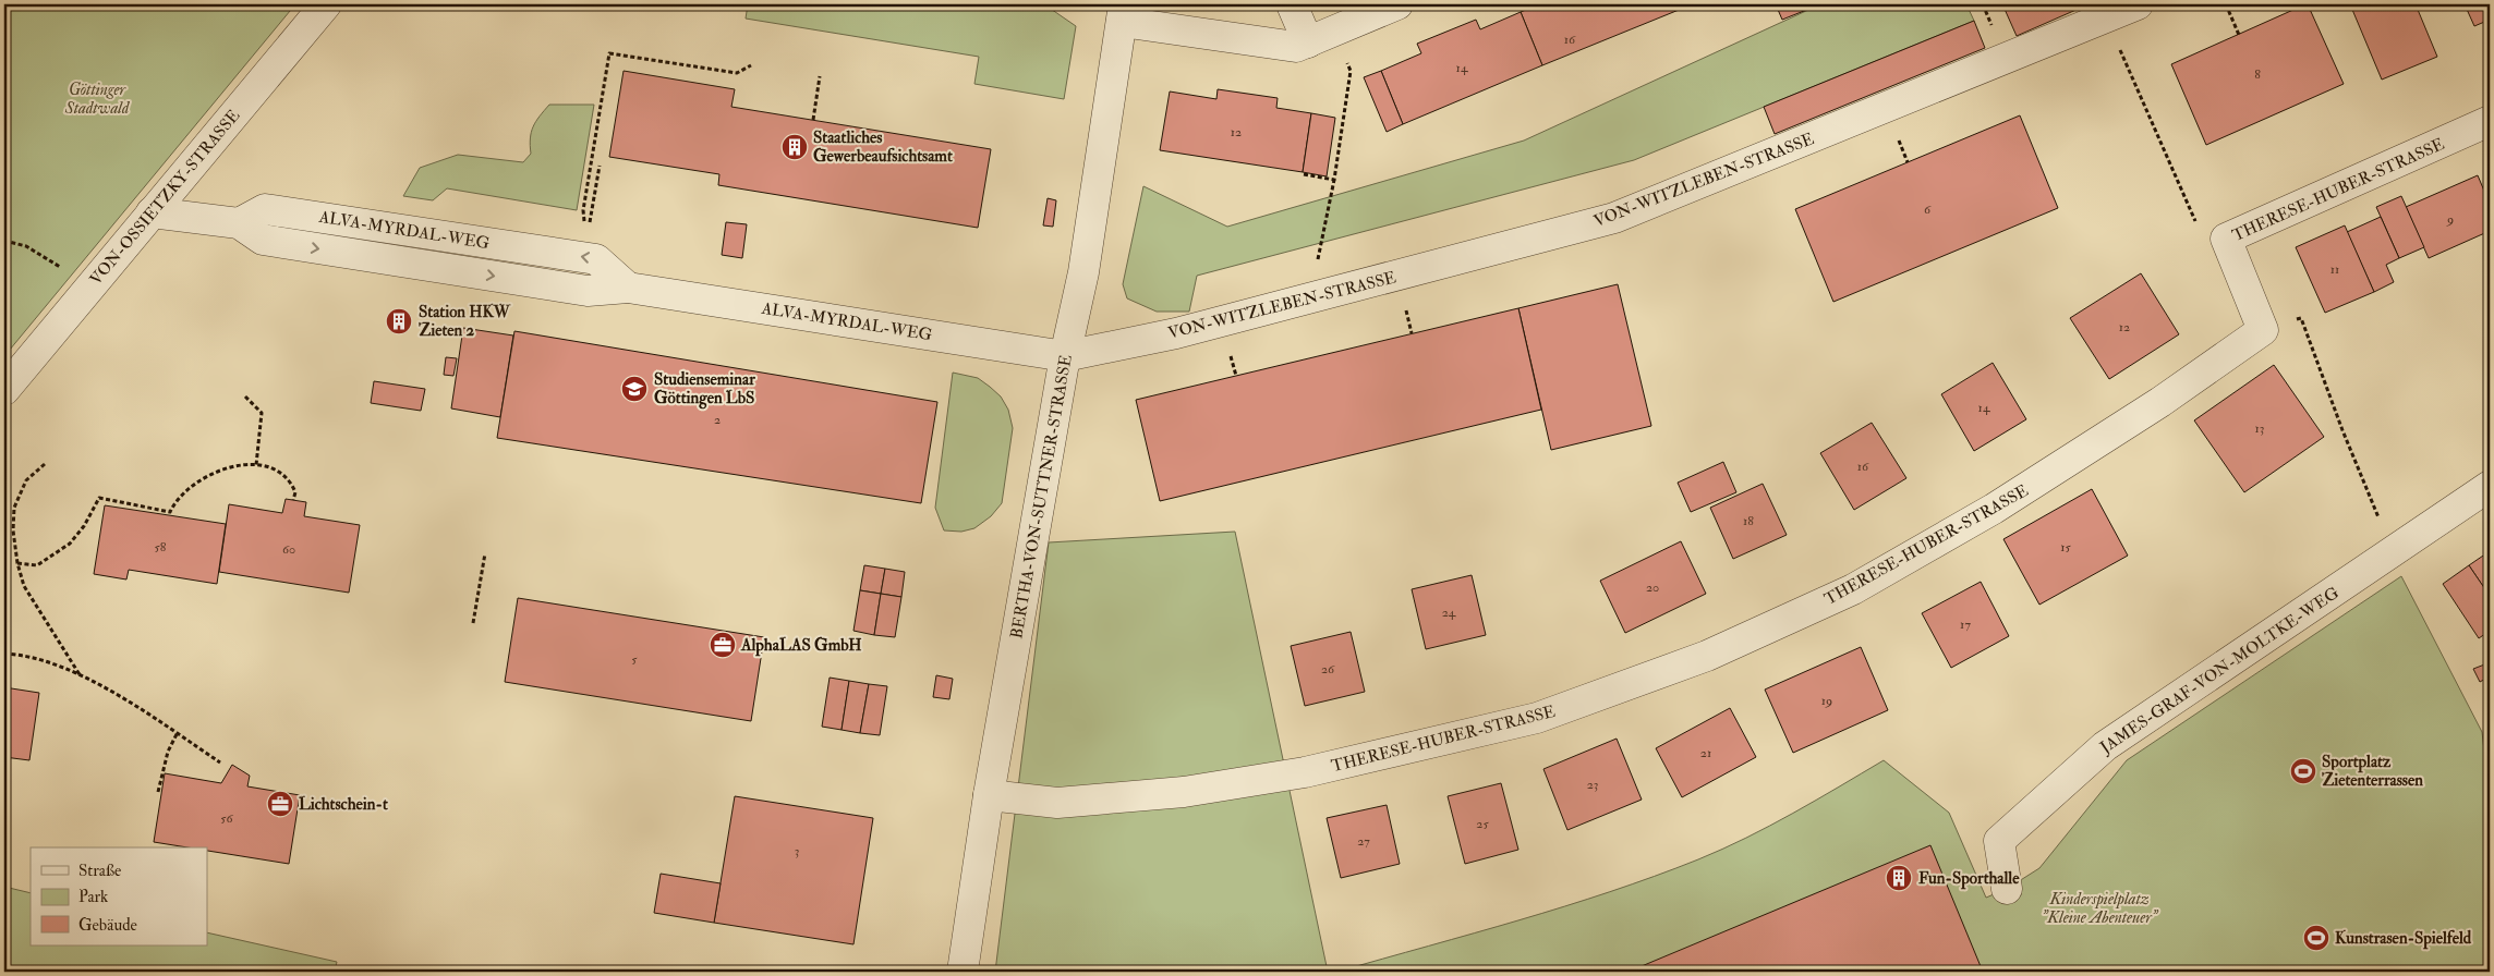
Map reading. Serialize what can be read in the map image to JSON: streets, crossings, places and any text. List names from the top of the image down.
{
  "streets": {
    "street": [
      "VON-WITZLEBEN-STRASSE",
      "THERESE-HUBER-STRASSE",
      "VON-OSSIETZKY-STRASSE",
      "ALVA-MYRDAL-WEG",
      "BERTHA-VON-SUTTNER-STRASSE",
      "JAMES-GRAF-VON-MOLTKE-WEG"
    ]
  },
  "crossings": [
    ["VON-WITZLEBEN-STRASSE", "ALVA-MYRDAL-WEG"],
    ["VON-WITZLEBEN-STRASSE", "BERTHA-VON-SUTTNER-STRASSE"],
    ["THERESE-HUBER-STRASSE", "BERTHA-VON-SUTTNER-STRASSE"],
    ["VON-OSSIETZKY-STRASSE", "ALVA-MYRDAL-WEG"],
    ["ALVA-MYRDAL-WEG", "BERTHA-VON-SUTTNER-STRASSE"]
  ],
  "parks": ["Göttinger Stadtwald", "Kinderspielplatz \"Kleine Abenteuer\""],
  "places": {
    "building": ["Staatliches Gewerbeaufsichtsamt", "Station HKW Zieten 2", "Fun-Sporthalle"],
    "school or university": ["Studienseminar Göttingen LbS"],
    "office": ["AlphaLAS GmbH", "Lichtschein-t"],
    "sports": ["Sportplatz Zietenterrassen", "Kunstrasen-Spielfeld"]
  },
  "house_numbers": [
    "16",
    "14",
    "8",
    "12",
    "6",
    "9",
    "11",
    "12",
    "14",
    "2",
    "13",
    "16",
    "18",
    "58",
    "15",
    "60",
    "20",
    "24",
    "17",
    "5",
    "26",
    "19",
    "21",
    "23",
    "56",
    "25",
    "27",
    "3"
  ],
  "legend": ["Straße", "Park", "Gebäude"]
}
